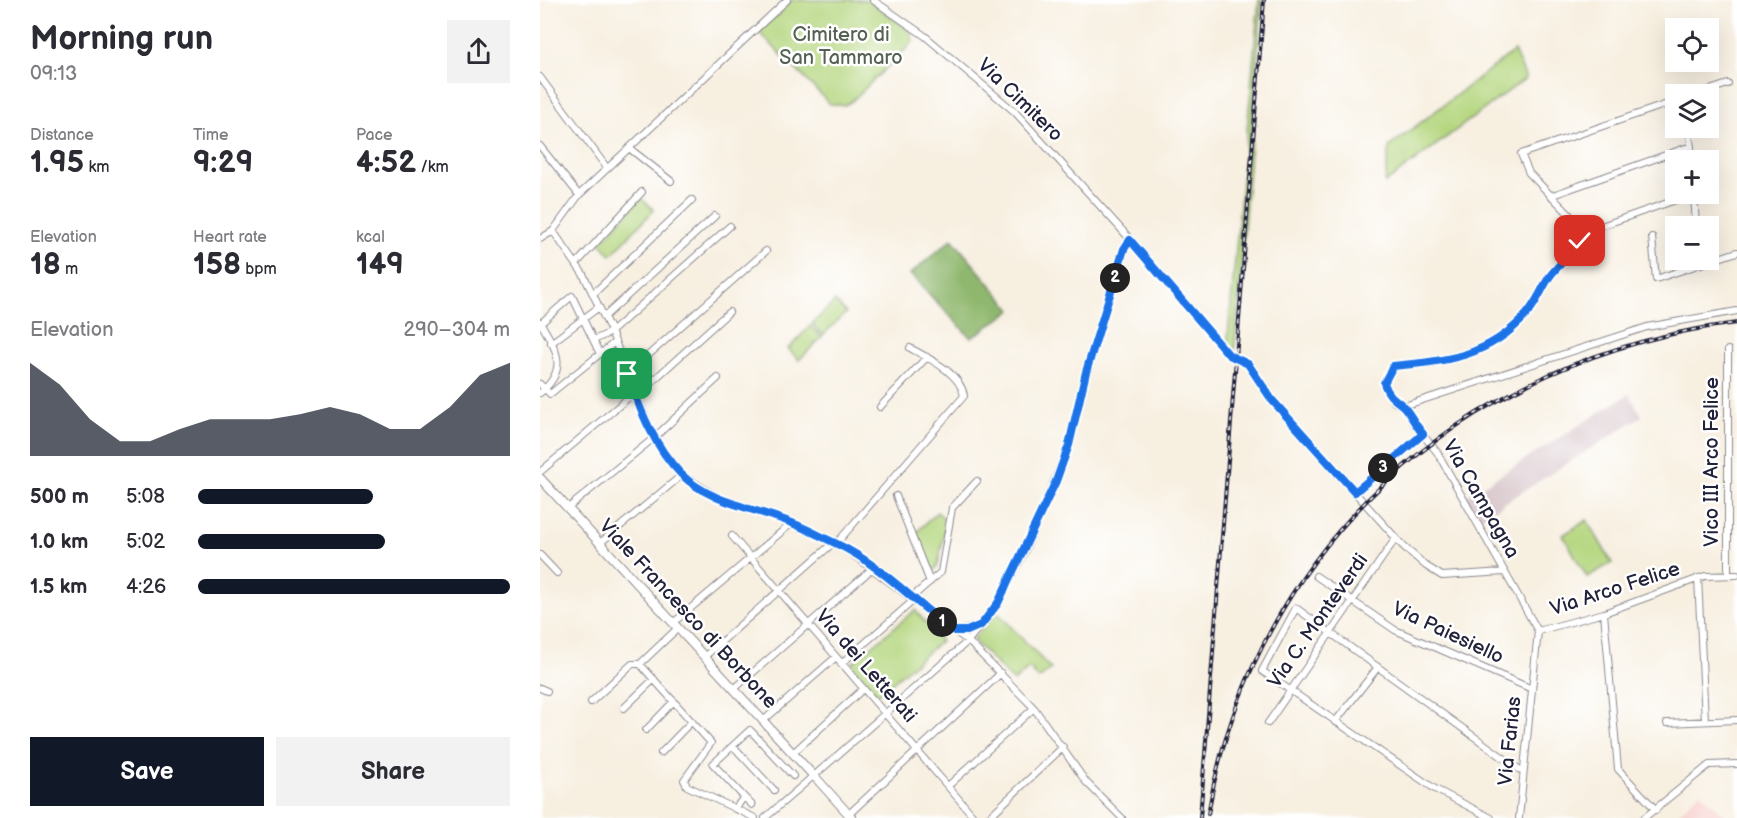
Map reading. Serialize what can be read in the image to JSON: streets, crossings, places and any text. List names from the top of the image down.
{
  "streets": {
    "street": [
      "Via Cimitero",
      "Vico III Arco Felice",
      "Via Campagna",
      "Via Arco Felice",
      "Viale Francesco di Borbone",
      "Via C. Monteverdi",
      "Via Paiesiello",
      "Via dei Letterati",
      "Via Farias"
    ]
  },
  "crossings": [
    ["Via Cimitero", "Via Campagna"],
    ["Via Cimitero", "Via C. Monteverdi"],
    ["Vico III Arco Felice", "Via Arco Felice"],
    ["Via Campagna", "Via Arco Felice"],
    ["Via Campagna", "Via Farias"],
    ["Via Arco Felice", "Via Farias"],
    ["Via C. Monteverdi", "Via Paiesiello"],
    ["Via Paiesiello", "Via Farias"]
  ],
  "parks": ["Cimitero di San Tammaro"],
  "page": {
    "heading": ["Morning run", "09:13"],
    "map_buttons": ["+", "−"],
    "stats": [
      ["Distance", "1.95 km"],
      ["Time", "9:29"],
      ["Pace", "4:52 /km"],
      ["Elevation", "18 m"],
      ["Heart rate", "158 bpm"],
      ["kcal", "149"]
    ],
    "pins": ["2", "3", "1"],
    "chart": ["Elevation", "290–304 m"],
    "list": [
      {
        "name": "500 m",
        "note": "5:08"
      },
      {
        "name": "1.0 km",
        "note": "5:02"
      },
      {
        "name": "1.5 km",
        "note": "4:26"
      }
    ],
    "buttons": ["Save", "Share"]
  }
}
